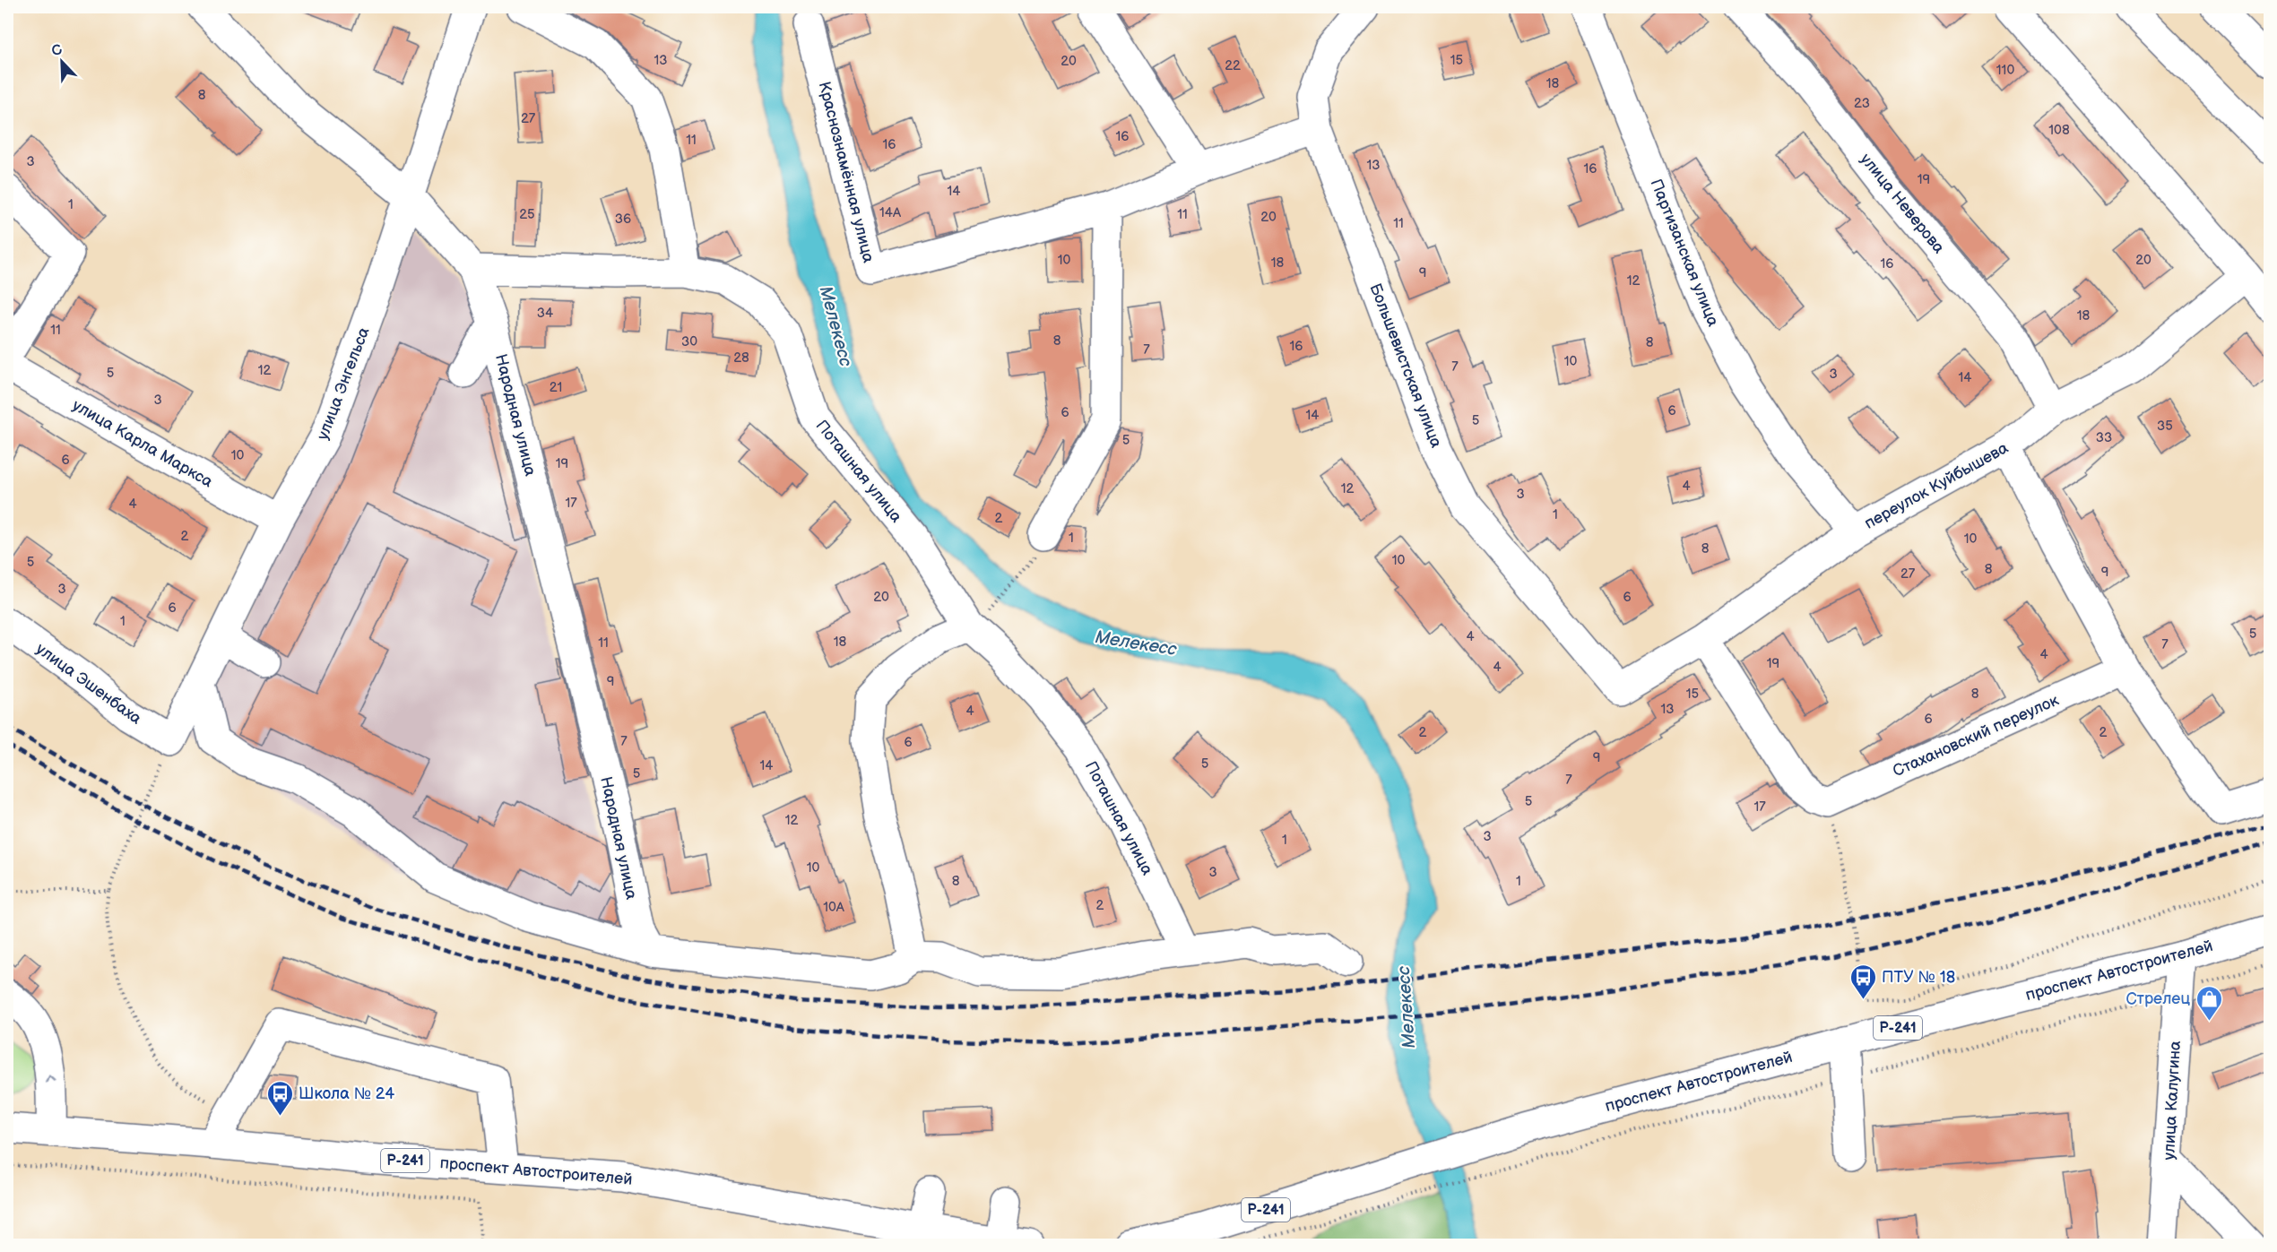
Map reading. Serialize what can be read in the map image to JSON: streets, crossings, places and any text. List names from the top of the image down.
{
  "streets": {
    "main road": [
      "Краснознамённая улица",
      "улица Неверова",
      "Партизанская улица",
      "Большевистская улица",
      "улица Энгельса",
      "Народная улица",
      "улица Карла Маркса",
      "Поташная улица",
      "переулок Куйбышева",
      "улица Эшенбаха",
      "Стахановский переулок",
      "проспект Автостроителей",
      "Р-241",
      "улица Калугина"
    ]
  },
  "crossings": [
    ["Краснознамённая улица", "Большевистская улица"],
    ["улица Неверова", "переулок Куйбышева"],
    ["Партизанская улица", "переулок Куйбышева"],
    ["Большевистская улица", "переулок Куйбышева"],
    ["улица Энгельса", "Народная улица"],
    ["улица Энгельса", "улица Карла Маркса"],
    ["улица Энгельса", "улица Эшенбаха"],
    ["Народная улица", "Поташная улица"],
    ["проспект Автостроителей", "улица Калугина"]
  ],
  "water": ["Мелекесс"],
  "places": {
    "bus stop": ["ПТУ № 18", "Школа № 24"],
    "shop": ["Стрелец"]
  },
  "house_numbers": [
    "13",
    "15",
    "20",
    "22",
    "110",
    "18",
    "8",
    "23",
    "27",
    "108",
    "16",
    "11",
    "16",
    "3",
    "13",
    "16",
    "19",
    "14",
    "1",
    "14А",
    "25",
    "11",
    "20",
    "36",
    "11",
    "10",
    "20",
    "18",
    "16",
    "9",
    "12",
    "34",
    "18",
    "11",
    "8",
    "30",
    "8",
    "16",
    "7",
    "28",
    "10",
    "7",
    "12",
    "5",
    "3",
    "14",
    "21",
    "3",
    "6",
    "6",
    "14",
    "5",
    "35",
    "33",
    "5",
    "10",
    "6",
    "19",
    "4",
    "12",
    "3",
    "17",
    "4",
    "1",
    "2",
    "2",
    "1",
    "10",
    "8",
    "10",
    "5",
    "8",
    "9",
    "27",
    "3",
    "20",
    "6",
    "6",
    "1",
    "5",
    "4",
    "18",
    "11",
    "7",
    "4",
    "19",
    "4",
    "9",
    "15",
    "8",
    "13",
    "4",
    "6",
    "2",
    "2",
    "7",
    "6",
    "9",
    "5",
    "14",
    "5",
    "7",
    "5",
    "17",
    "12",
    "3",
    "1",
    "10",
    "3",
    "8",
    "1",
    "2",
    "10А"
  ],
  "north": "top left"
}
